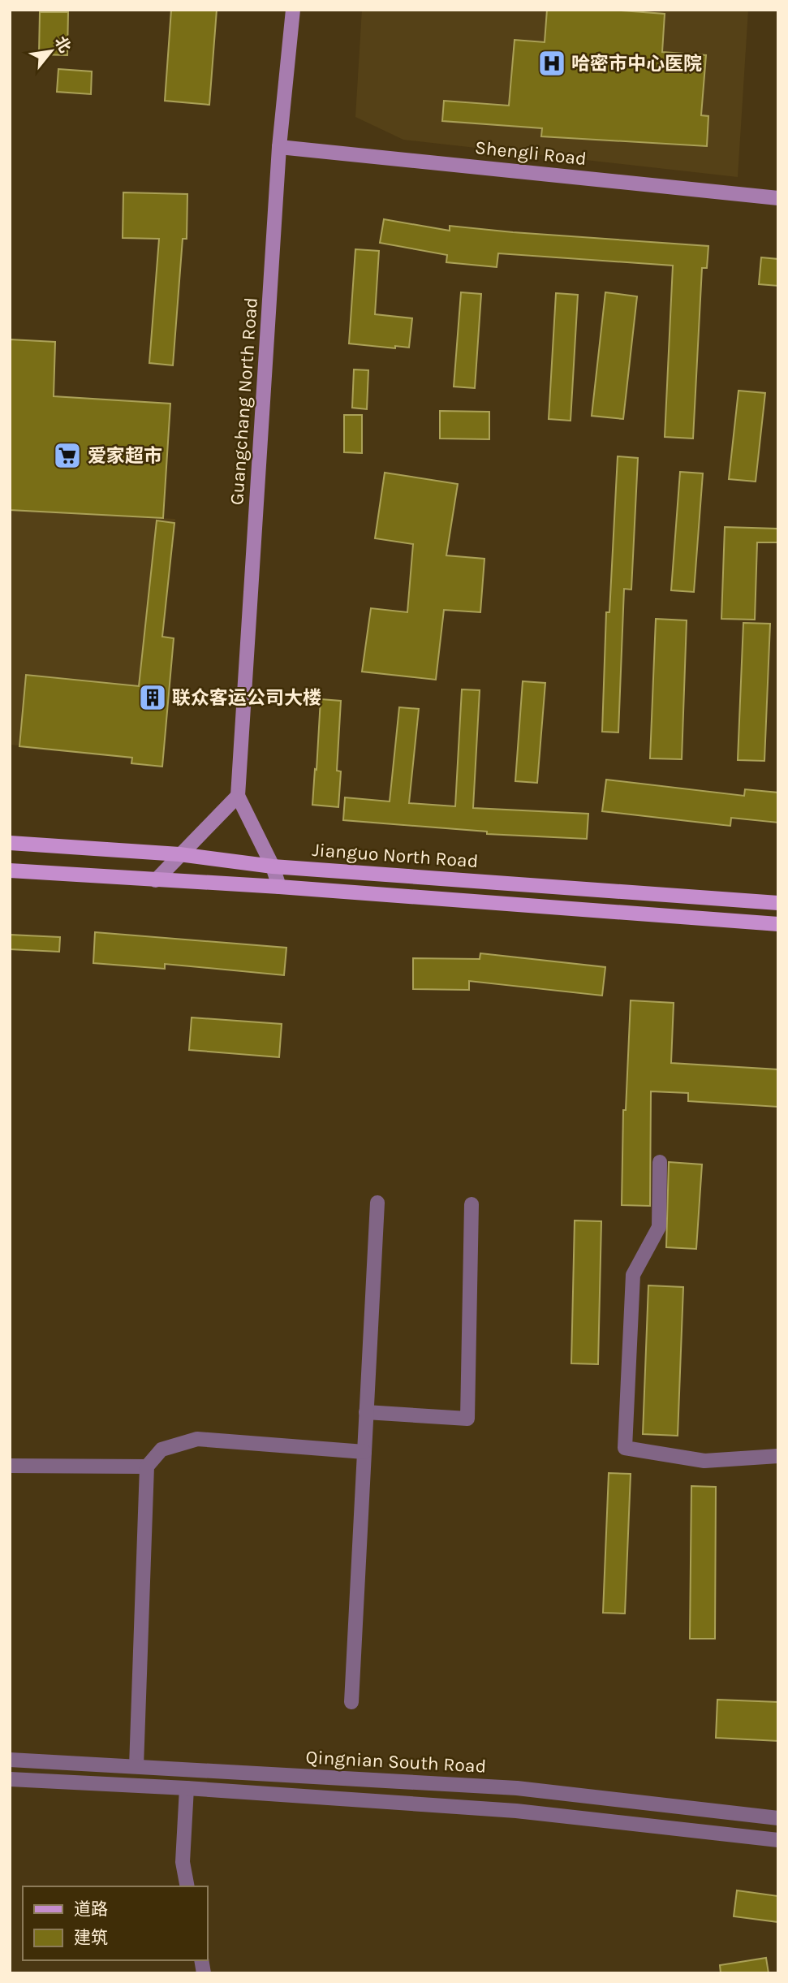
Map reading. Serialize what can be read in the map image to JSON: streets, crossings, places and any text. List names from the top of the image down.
{
  "streets": {
    "main road": ["Shengli Road", "Guangchang North Road", "Jianguo North Road"],
    "street": ["Qingnian South Road"]
  },
  "crossings": [
    ["Shengli Road", "Guangchang North Road"]
  ],
  "places": {
    "hospital": ["哈密市中心医院"],
    "supermarket": ["爱家超市"],
    "building": ["联众客运公司大楼"]
  },
  "legend": ["道路", "建筑"],
  "north": "top right"
}
